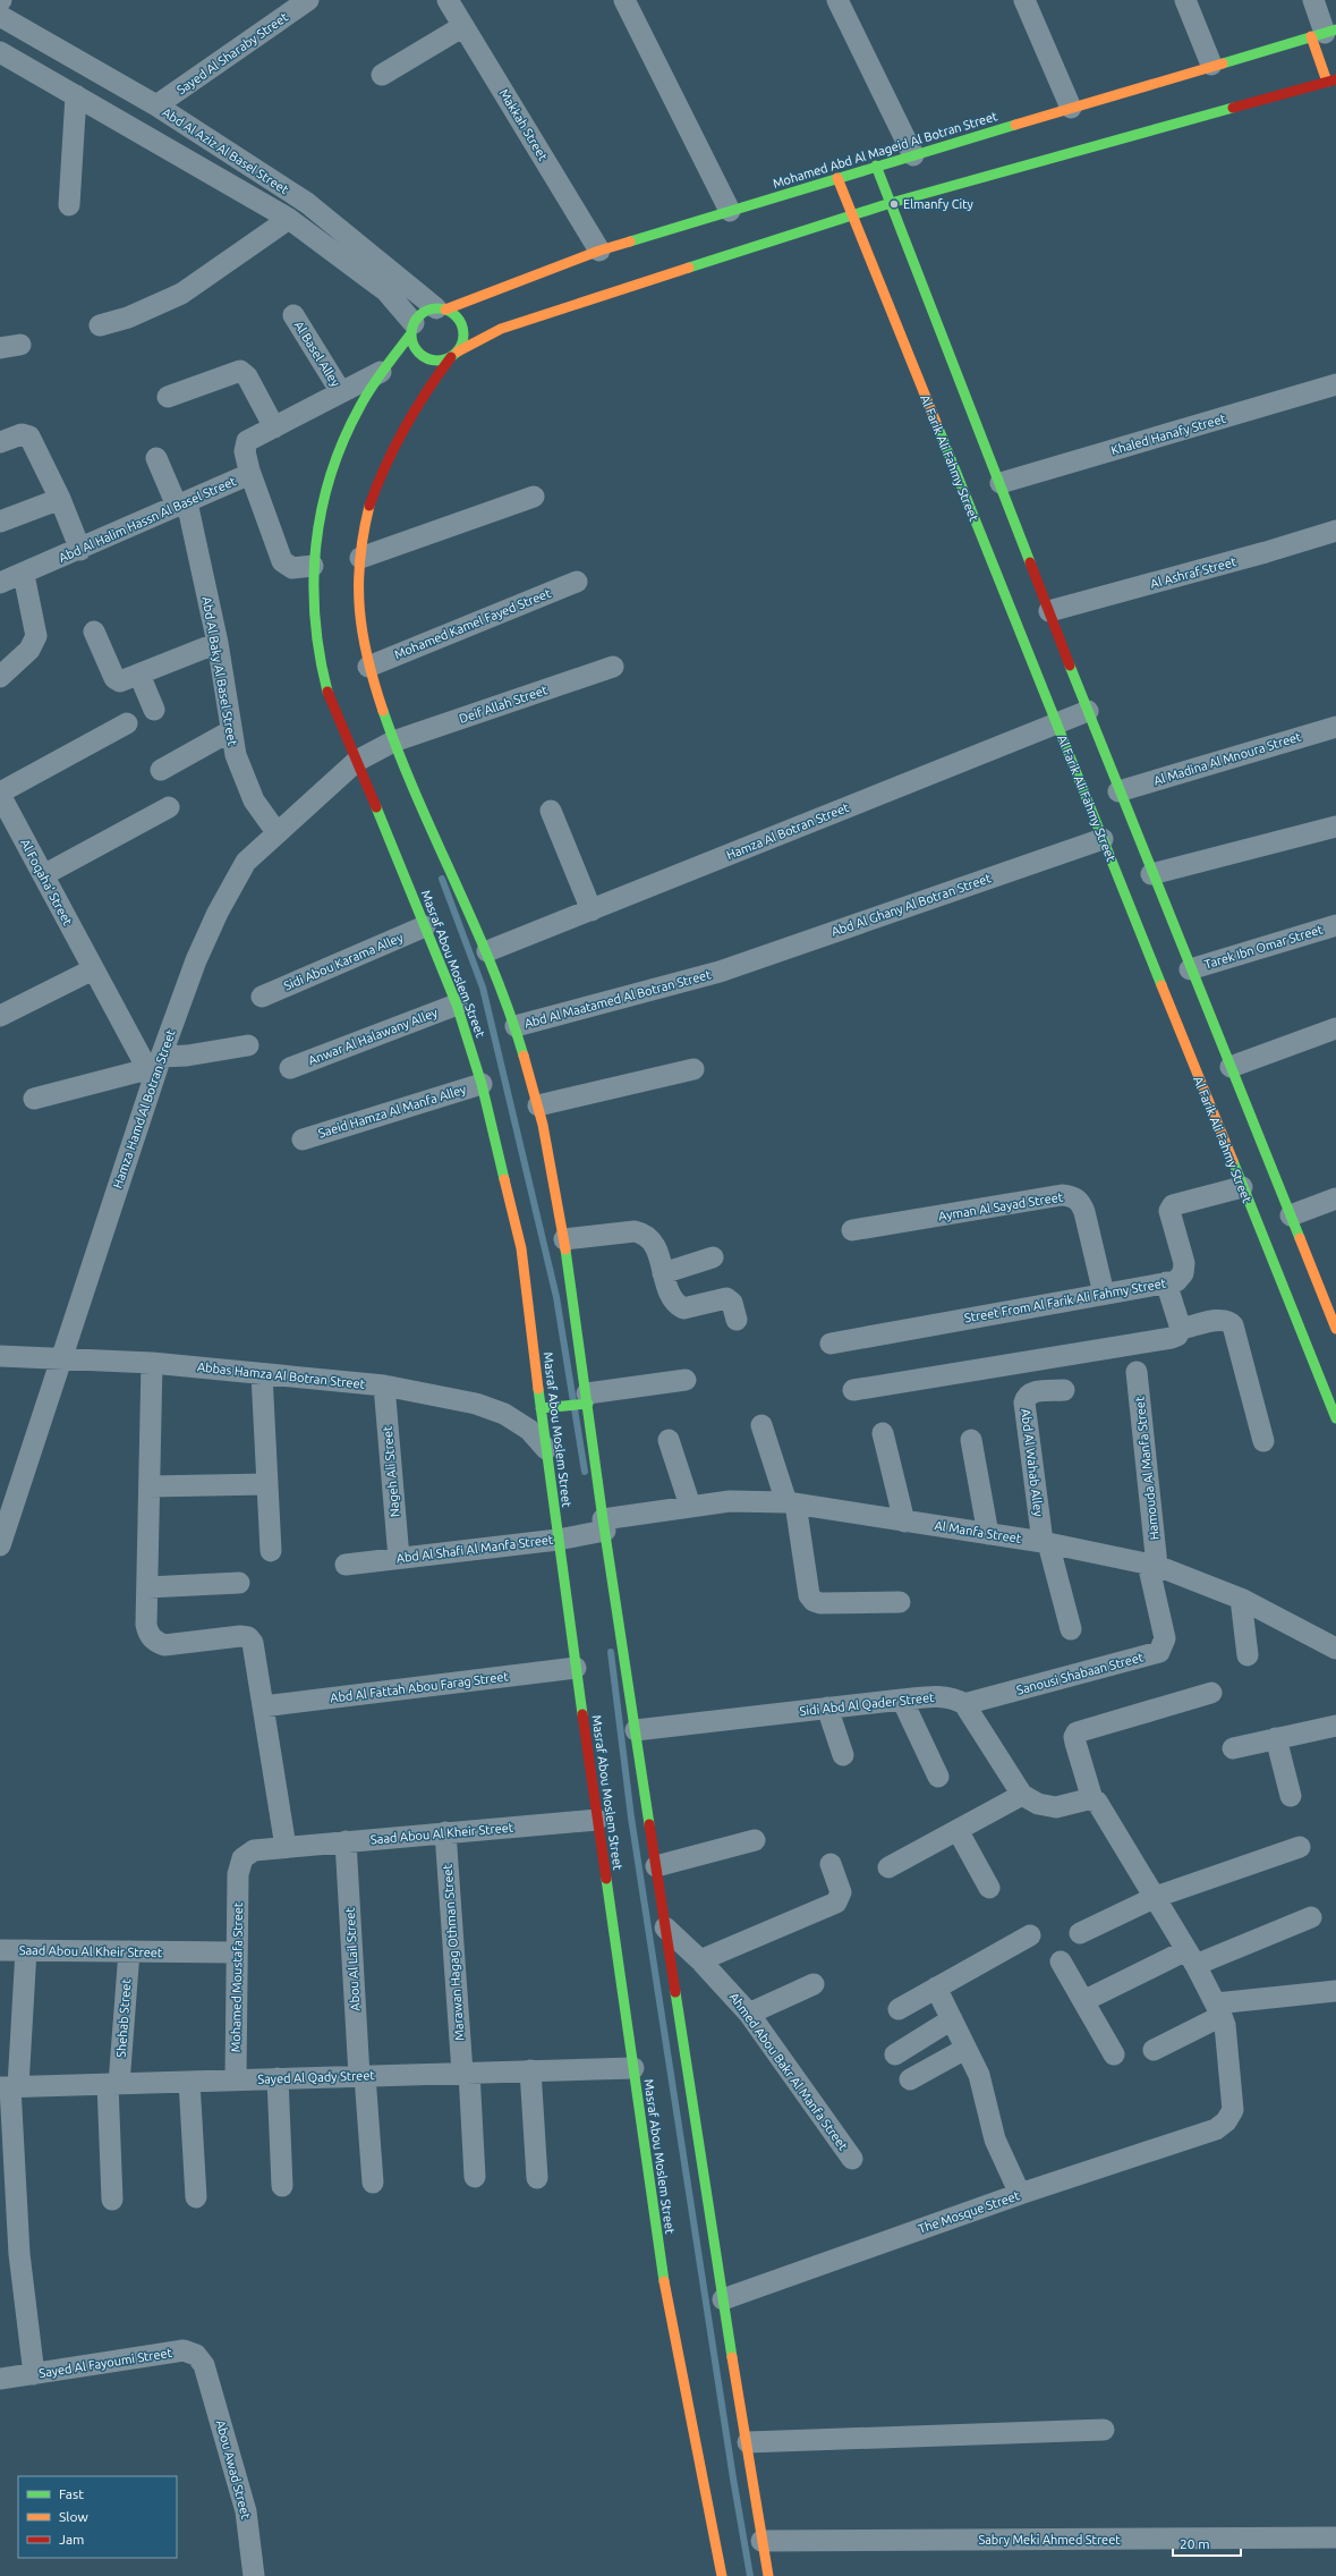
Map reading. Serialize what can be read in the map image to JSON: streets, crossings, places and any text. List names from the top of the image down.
{
  "streets": {
    "street": [
      "Sayed Al Sharaby Street",
      "Makkah Street",
      "Mohamed Abd Al Mageid Al Botran Street",
      "Abd Al Aziz Al Basel Street",
      "Al Basel Alley",
      "Khaled Hanafy Street",
      "Al Farik Ali Fahmy Street",
      "Abd Al Halim Hassn Al Basel Street",
      "Al Ashraf Street",
      "Mohamed Kamel Fayed Street",
      "Abd Al Baky Al Basel Street",
      "Deif Allah Street",
      "Al Madina Al Mnoura Street",
      "Hamza Al Botran Street",
      "Al Foqaha' Street",
      "Abd Al Ghany Al Botran Street",
      "Tarek Ibn Omar Street",
      "Sidi Abou Karama Alley",
      "Masraf Abou Moslem Street",
      "Abd Al Maatamed Al Botran Street",
      "Anwar Al Halawany Alley",
      "Hamza Hamd Al Botran Street",
      "Saeid Hamza Al Manfa Alley",
      "Ayman Al Sayad Street",
      "Street From Al Farik Ali Fahmy Street",
      "Abbas Hamza Al Botran Street",
      "Abd Al Wahab Alley",
      "Hamouda Al Manfa Street",
      "Nageh Ali Street",
      "Al Manfa Street",
      "Abd Al Shafi Al Manfa Street",
      "Sanousi Shabaan Street",
      "Abd Al Fattah Abou Farag Street",
      "Sidi Abd Al Qader Street",
      "Saad Abou Al Kheir Street",
      "Marawan Hagag Othman Street",
      "Abou Al Lail Street",
      "Mohamed Moustafa Street",
      "Shehab Street",
      "Ahmed Abou Bakr Al Manfa Street",
      "Sayed Al Qady Street",
      "The Mosque Street",
      "Sayed Al Fayoumi Street",
      "Abou Awad Street",
      "Sabry Meki Ahmed Street"
    ]
  },
  "crossings": [
    ["Sayed Al Sharaby Street", "Abd Al Aziz Al Basel Street"],
    ["Makkah Street", "Mohamed Abd Al Mageid Al Botran Street"],
    ["Mohamed Abd Al Mageid Al Botran Street", "Abd Al Aziz Al Basel Street"],
    ["Mohamed Abd Al Mageid Al Botran Street", "Al Farik Ali Fahmy Street"],
    ["Mohamed Abd Al Mageid Al Botran Street", "Masraf Abou Moslem Street"],
    ["Abd Al Aziz Al Basel Street", "Masraf Abou Moslem Street"],
    ["Al Basel Alley", "Abd Al Halim Hassn Al Basel Street"],
    ["Al Farik Ali Fahmy Street", "Hamza Al Botran Street"],
    ["Al Farik Ali Fahmy Street", "Abd Al Ghany Al Botran Street"],
    ["Al Farik Ali Fahmy Street", "Street From Al Farik Ali Fahmy Street"],
    ["Abd Al Halim Hassn Al Basel Street", "Abd Al Baky Al Basel Street"],
    ["Abd Al Halim Hassn Al Basel Street", "Masraf Abou Moslem Street"],
    ["Abd Al Baky Al Basel Street", "Hamza Hamd Al Botran Street"],
    ["Deif Allah Street", "Hamza Hamd Al Botran Street"],
    ["Al Foqaha' Street", "Hamza Hamd Al Botran Street"],
    ["Abd Al Ghany Al Botran Street", "Abd Al Maatamed Al Botran Street"],
    ["Sidi Abou Karama Alley", "Masraf Abou Moslem Street"],
    ["Masraf Abou Moslem Street", "Anwar Al Halawany Alley"],
    ["Masraf Abou Moslem Street", "Hamza Hamd Al Botran Street"],
    ["Masraf Abou Moslem Street", "Saeid Hamza Al Manfa Alley"],
    ["Masraf Abou Moslem Street", "Abbas Hamza Al Botran Street"],
    ["Masraf Abou Moslem Street", "Abd Al Shafi Al Manfa Street"],
    ["Masraf Abou Moslem Street", "Abd Al Fattah Abou Farag Street"],
    ["Masraf Abou Moslem Street", "Saad Abou Al Kheir Street"],
    ["Masraf Abou Moslem Street", "Sayed Al Qady Street"],
    ["Hamza Hamd Al Botran Street", "Abbas Hamza Al Botran Street"],
    ["Ayman Al Sayad Street", "Street From Al Farik Ali Fahmy Street"],
    ["Abbas Hamza Al Botran Street", "Nageh Ali Street"],
    ["Abd Al Wahab Alley", "Al Manfa Street"],
    ["Hamouda Al Manfa Street", "Al Manfa Street"],
    ["Hamouda Al Manfa Street", "Sanousi Shabaan Street"],
    ["Nageh Ali Street", "Abd Al Shafi Al Manfa Street"],
    ["Al Manfa Street", "Abd Al Shafi Al Manfa Street"],
    ["Al Manfa Street", "Sanousi Shabaan Street"],
    ["Sanousi Shabaan Street", "Sidi Abd Al Qader Street"],
    ["Saad Abou Al Kheir Street", "Marawan Hagag Othman Street"],
    ["Saad Abou Al Kheir Street", "Abou Al Lail Street"],
    ["Saad Abou Al Kheir Street", "Mohamed Moustafa Street"],
    ["Saad Abou Al Kheir Street", "Shehab Street"],
    ["Marawan Hagag Othman Street", "Sayed Al Qady Street"],
    ["Abou Al Lail Street", "Sayed Al Qady Street"],
    ["Mohamed Moustafa Street", "Sayed Al Qady Street"],
    ["Shehab Street", "Sayed Al Qady Street"],
    ["Sayed Al Fayoumi Street", "Abou Awad Street"]
  ],
  "places": ["Elmanfy City"],
  "legend": ["Fast", "Slow", "Jam"],
  "scale_bar": "20 m"
}
